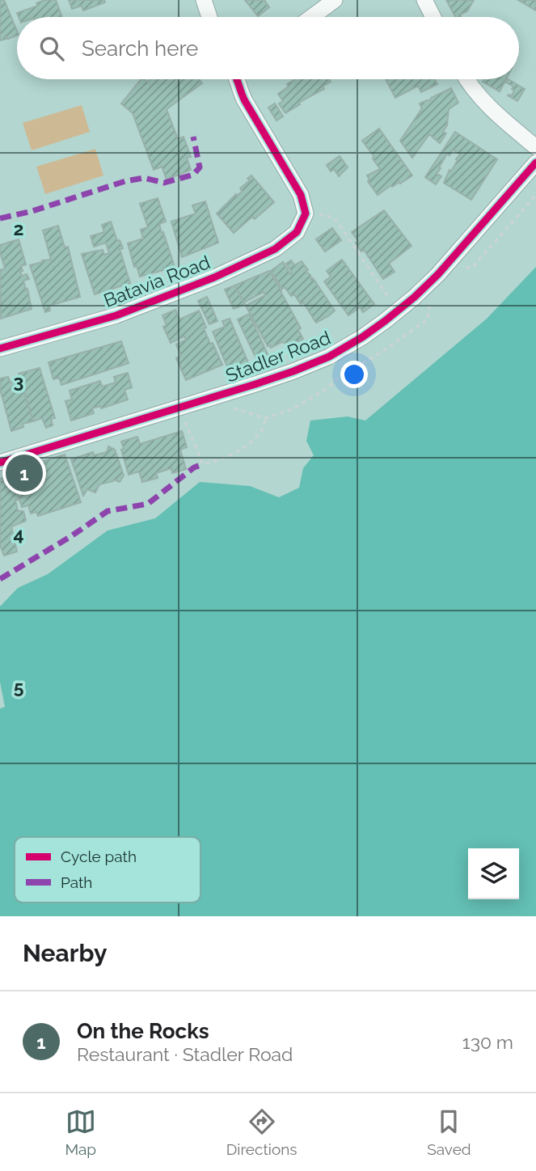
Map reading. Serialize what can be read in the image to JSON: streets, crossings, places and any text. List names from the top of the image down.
{
  "streets": {
    "street": ["Batavia Road", "Stadler Road"]
  },
  "legend": ["Cycle path", "Path"],
  "page": {
    "search": "Search here",
    "pins": "1",
    "heading": "Nearby",
    "list": [
      {
        "mark": "1",
        "name": "On the Rocks",
        "note": "Restaurant · Stadler Road",
        "value": "130 m"
      }
    ],
    "nav": ["Map", "Directions", "Saved"]
  },
  "grid": {
    "rows": [
      "2",
      "3",
      "4",
      "5"
    ]
  }
}
